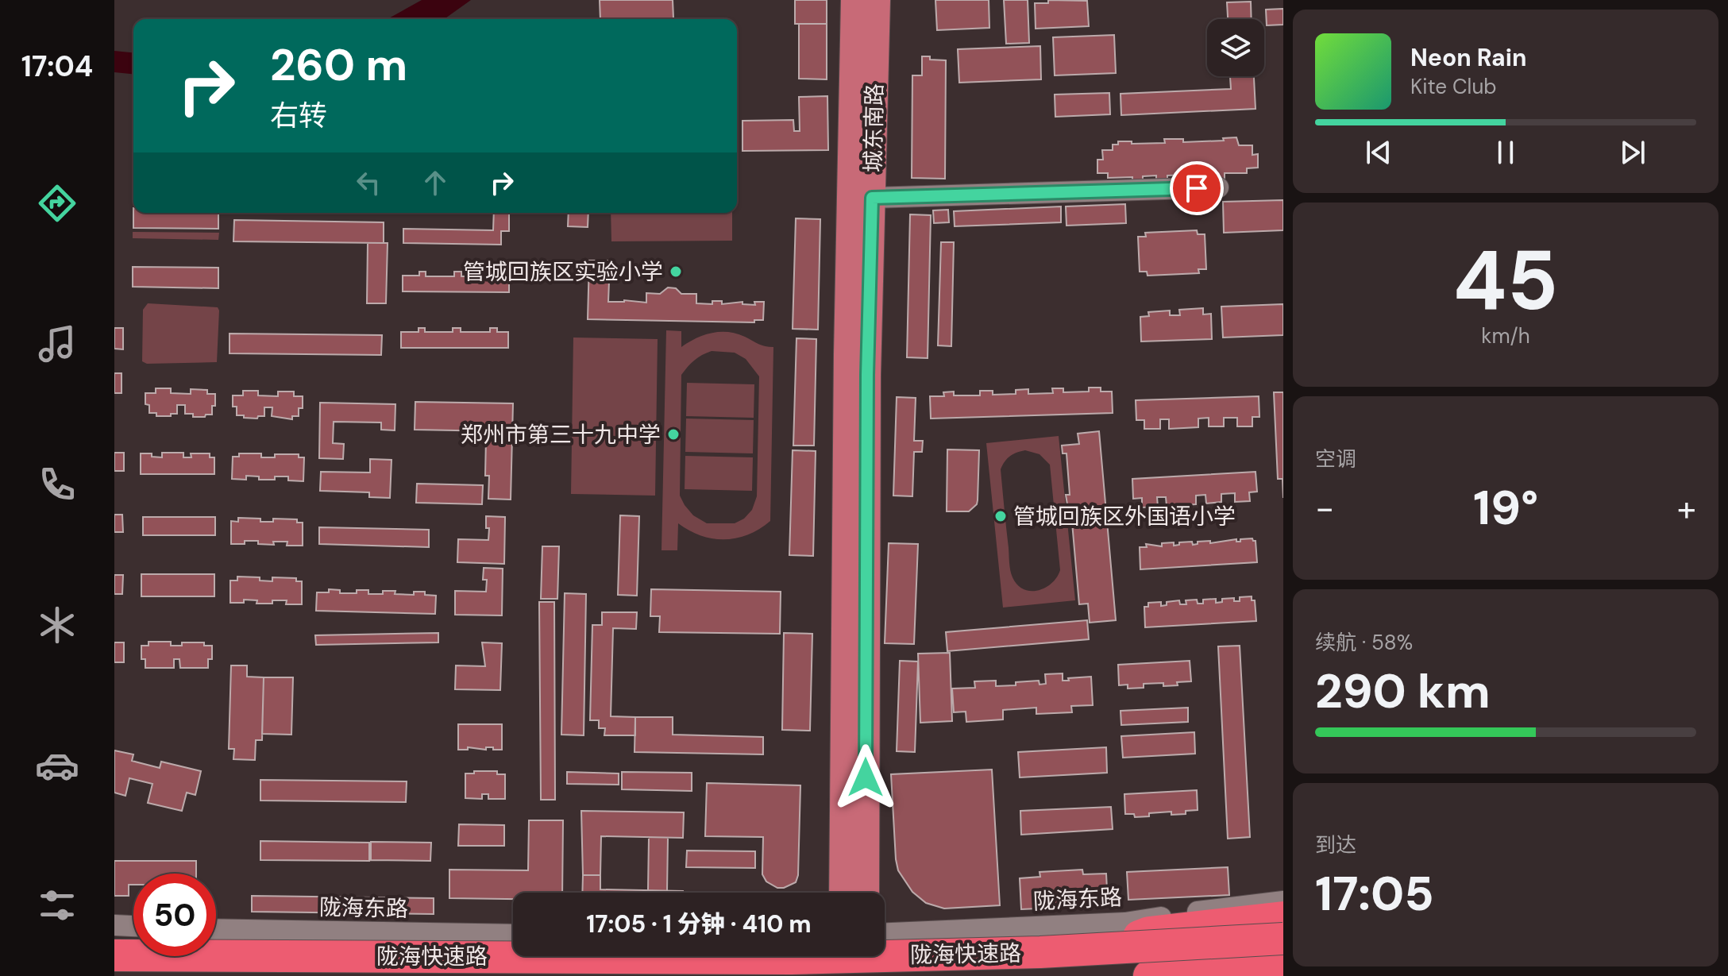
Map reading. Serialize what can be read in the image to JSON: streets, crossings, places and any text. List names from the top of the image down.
{
  "streets": {
    "highway": ["陇海快速路"],
    "main road": ["城东南路"],
    "street": ["陇海东路"]
  },
  "places": ["管城回族区实验小学", "郑州市第三十九中学", "管城回族区外国语小学"],
  "page": {
    "tabs": "17:04",
    "turn": ["260 m", "右转"],
    "song": ["Neon Rain", "Kite Club"],
    "tile": [
      ["45", "km/h"],
      "空调",
      ["续航 · 58%", "290 km"],
      ["到达", "17:05"]
    ],
    "heat": ["−", "19°", "+"],
    "limit": "50",
    "trip": "17:05 · 1 分钟 · 410 m"
  }
}
